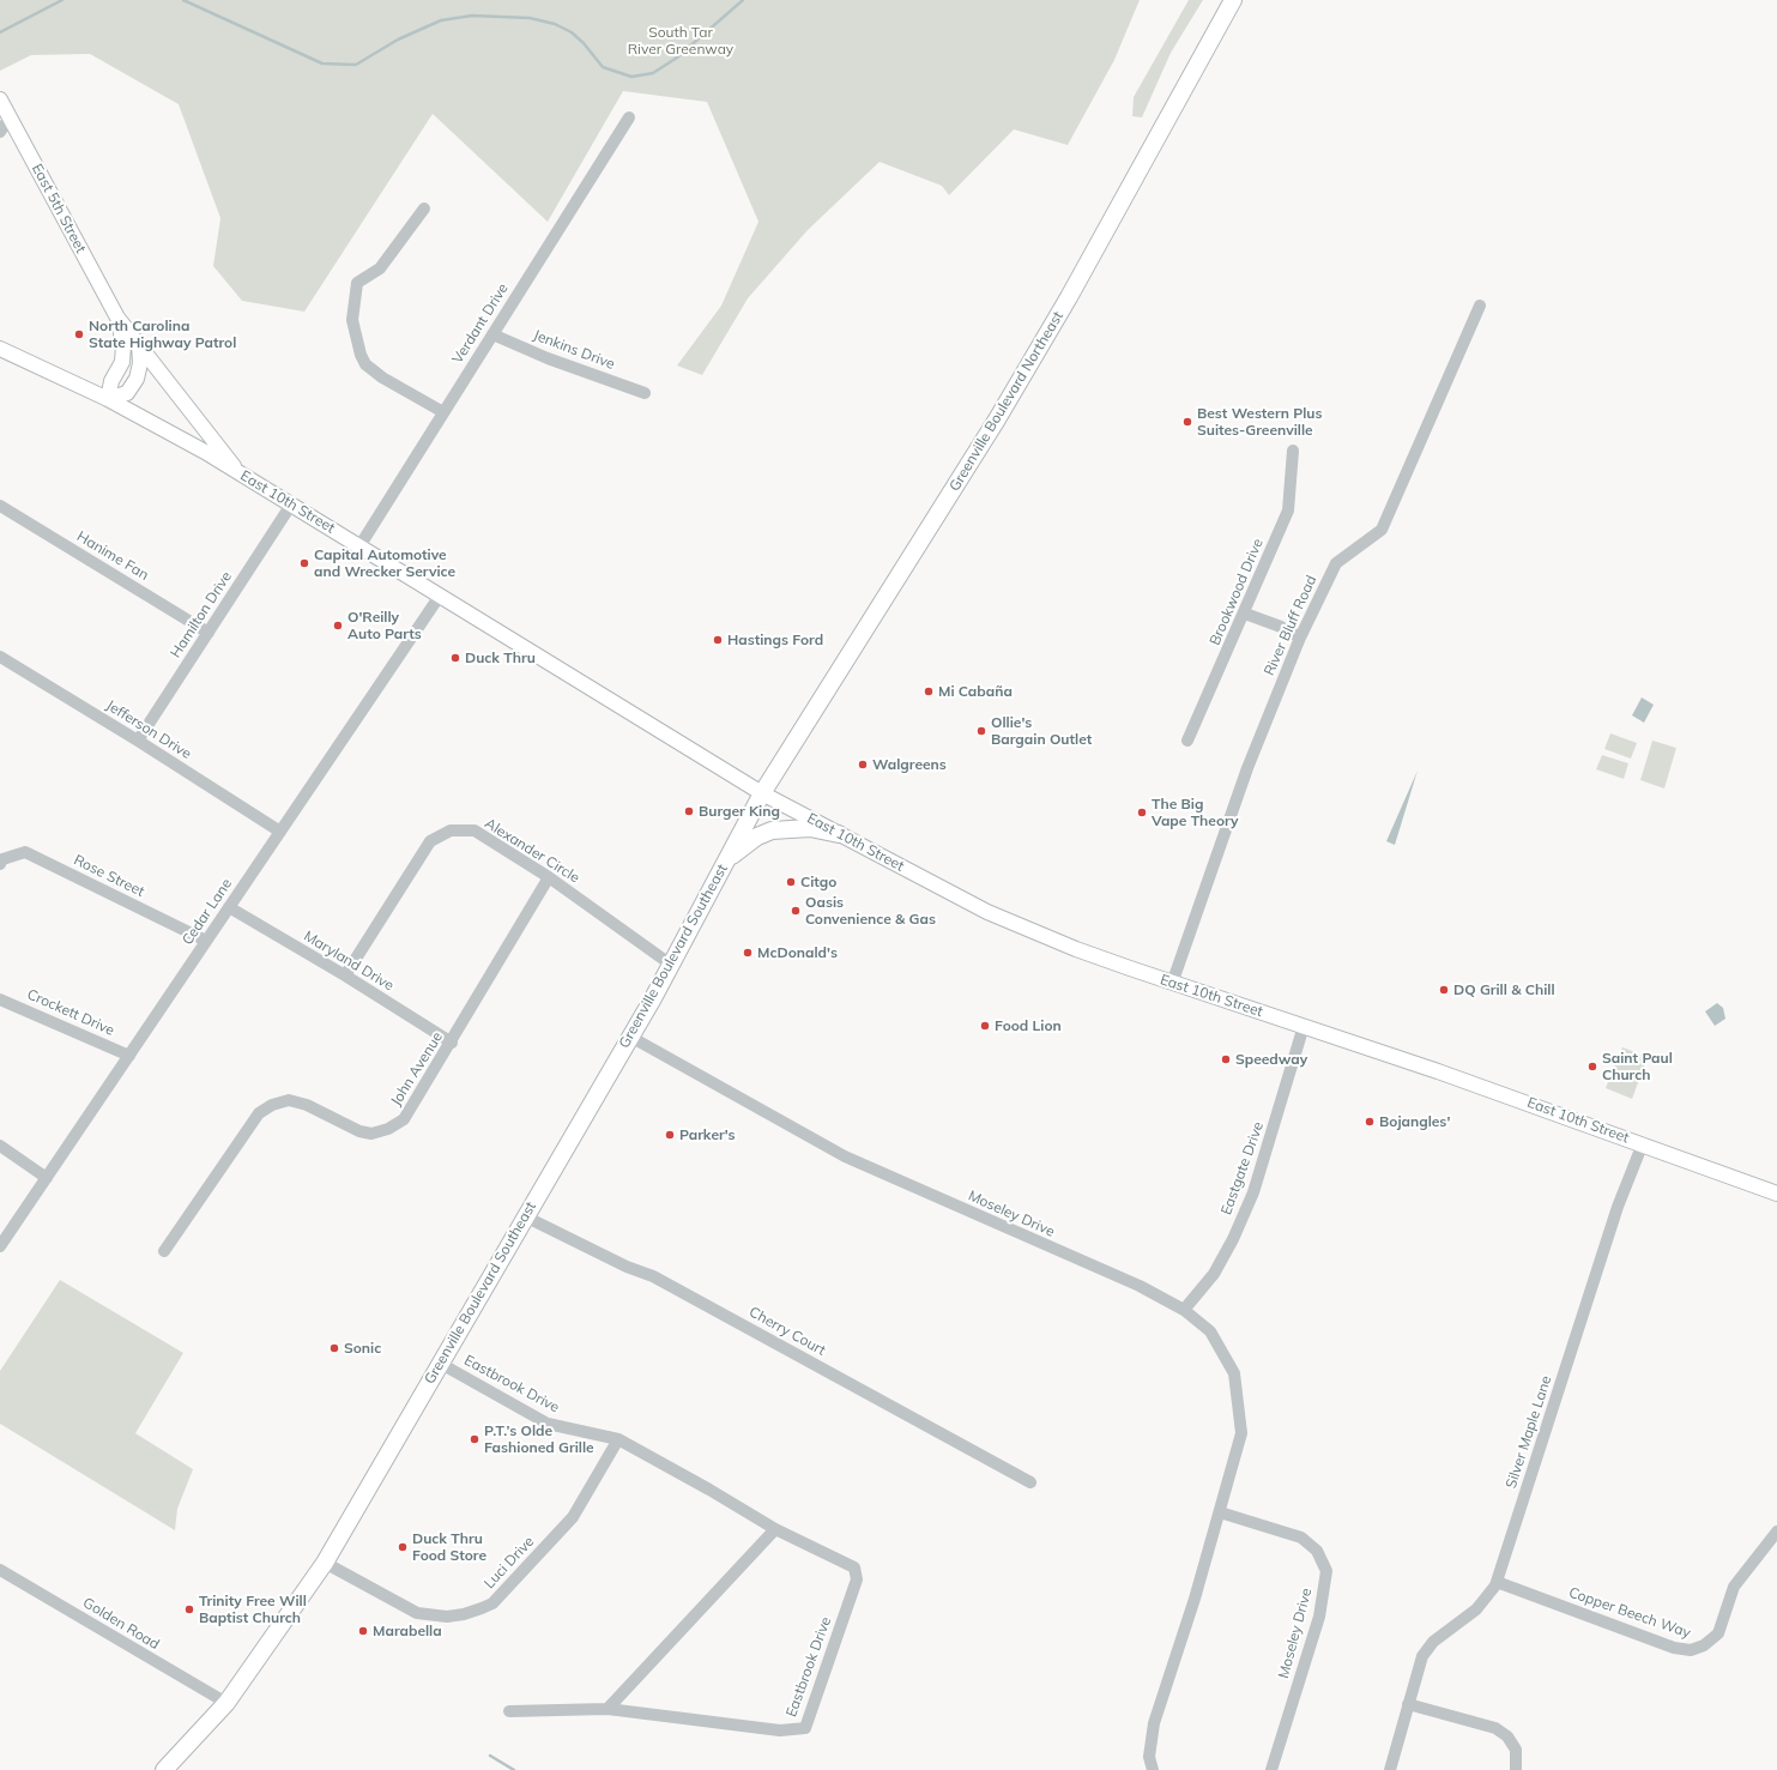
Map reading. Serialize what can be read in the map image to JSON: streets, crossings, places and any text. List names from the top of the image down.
{
  "streets": {
    "highway": ["Greenville Boulevard Northeast", "Greenville Boulevard Southeast"],
    "main road": ["East 5th Street", "East 10th Street"],
    "street": [
      "Verdant Drive",
      "Jenkins Drive",
      "Hanime Fan",
      "Brookwood Drive",
      "Hamilton Drive",
      "River Bluff Road",
      "Jefferson Drive",
      "Alexander Circle",
      "Rose Street",
      "Cedar Lane",
      "Maryland Drive",
      "Crockett Drive",
      "John Avenue",
      "Eastgate Drive",
      "Moseley Drive",
      "Cherry Court",
      "Eastbrook Drive",
      "Silver Maple Lane",
      "Luci Drive",
      "Copper Beech Way",
      "Golden Road"
    ]
  },
  "crossings": [
    ["East 5th Street", "East 10th Street"],
    ["Verdant Drive", "Jenkins Drive"],
    ["Verdant Drive", "East 10th Street"],
    ["Greenville Boulevard Northeast", "East 10th Street"],
    ["Greenville Boulevard Northeast", "Greenville Boulevard Southeast"],
    ["East 10th Street", "Hamilton Drive"],
    ["East 10th Street", "River Bluff Road"],
    ["East 10th Street", "Cedar Lane"],
    ["East 10th Street", "Greenville Boulevard Southeast"],
    ["East 10th Street", "Eastgate Drive"],
    ["East 10th Street", "Silver Maple Lane"],
    ["Hanime Fan", "Hamilton Drive"],
    ["Hamilton Drive", "Jefferson Drive"],
    ["Jefferson Drive", "Cedar Lane"],
    ["Alexander Circle", "Greenville Boulevard Southeast"],
    ["Alexander Circle", "Maryland Drive"],
    ["Alexander Circle", "John Avenue"],
    ["Rose Street", "Cedar Lane"],
    ["Cedar Lane", "Maryland Drive"],
    ["Cedar Lane", "Crockett Drive"],
    ["Greenville Boulevard Southeast", "Moseley Drive"],
    ["Greenville Boulevard Southeast", "Cherry Court"],
    ["Greenville Boulevard Southeast", "Eastbrook Drive"],
    ["Greenville Boulevard Southeast", "Luci Drive"],
    ["Greenville Boulevard Southeast", "Golden Road"],
    ["Maryland Drive", "John Avenue"],
    ["Eastgate Drive", "Moseley Drive"],
    ["Eastbrook Drive", "Luci Drive"],
    ["Silver Maple Lane", "Copper Beech Way"]
  ],
  "parks": ["South Tar River Greenway"],
  "places": [
    "North Carolina State Highway Patrol",
    "Best Western Plus Suites-Greenville",
    "Capital Automotive and Wrecker Service",
    "O'Reilly Auto Parts",
    "Hastings Ford",
    "Duck Thru",
    "Mi Cabaña",
    "Ollie's Bargain Outlet",
    "Walgreens",
    "Burger King",
    "The Big Vape Theory",
    "Citgo",
    "Oasis Convenience & Gas",
    "McDonald's",
    "DQ Grill & Chill",
    "Food Lion",
    "Speedway",
    "Saint Paul Church",
    "Bojangles'",
    "Parker's",
    "Sonic",
    "P.T.’s Olde Fashioned Grille",
    "Duck Thru Food Store",
    "Trinity Free Will Baptist Church",
    "Marabella"
  ]
}
